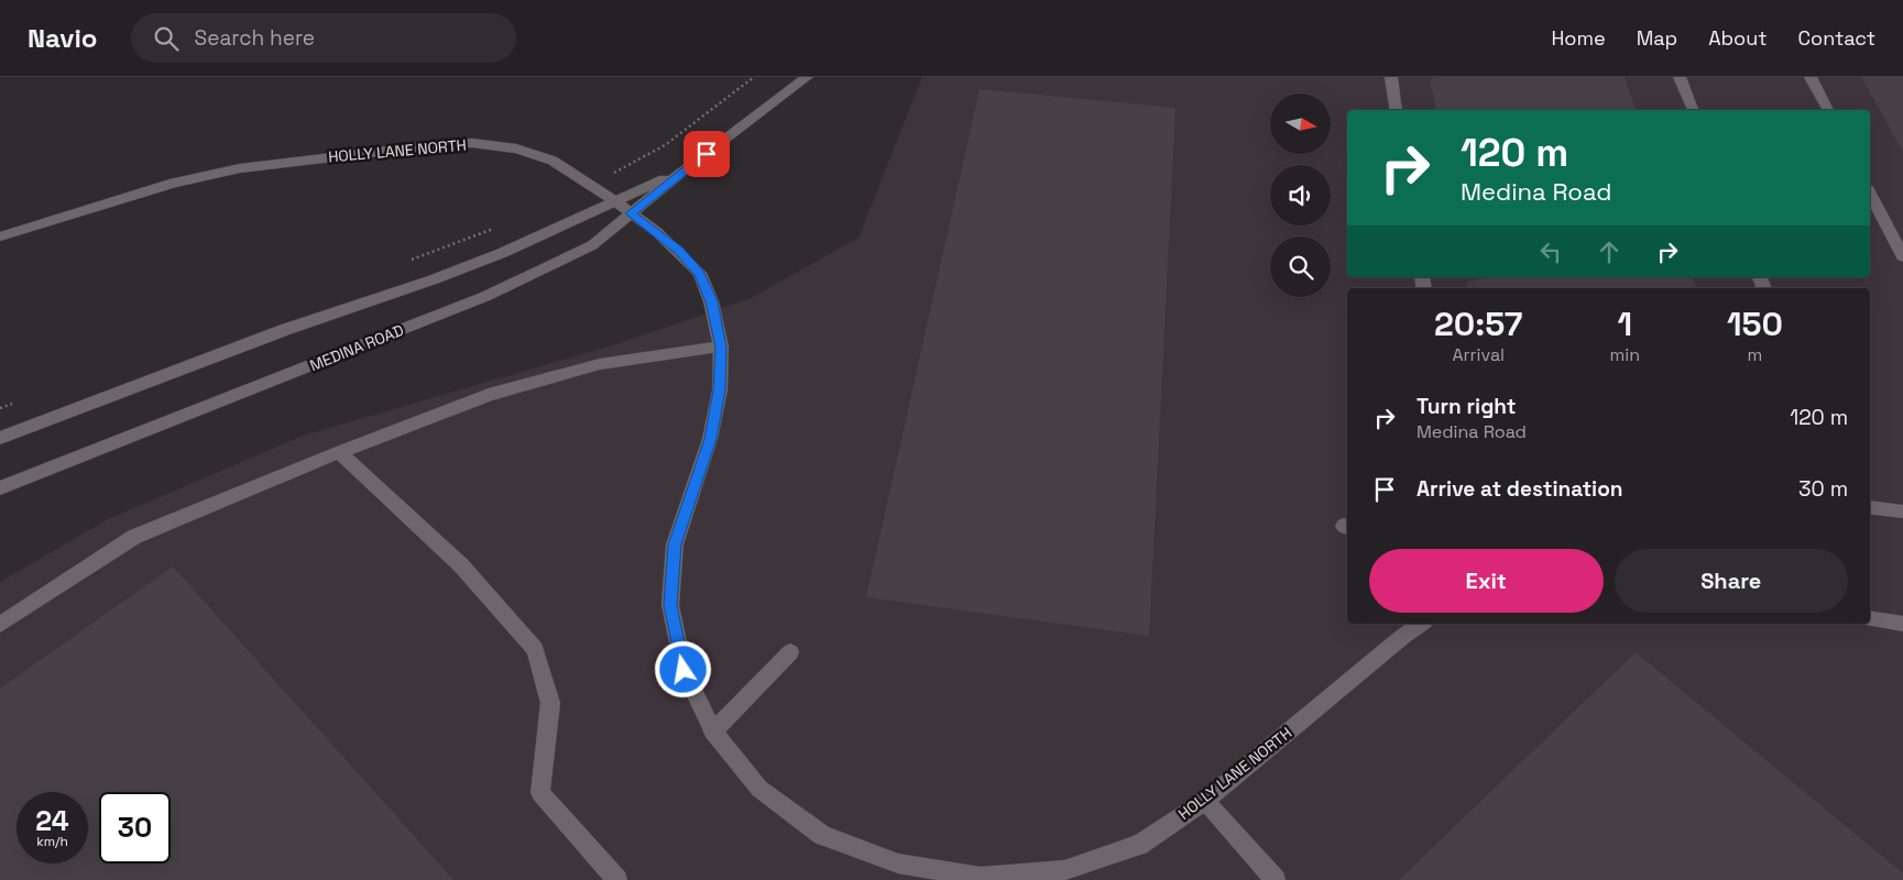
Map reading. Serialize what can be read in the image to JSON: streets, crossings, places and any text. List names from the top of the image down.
{
  "streets": {
    "street": ["HOLLY LANE NORTH", "MEDINA ROAD"]
  },
  "crossings": [
    ["HOLLY LANE NORTH", "MEDINA ROAD"]
  ],
  "north": "right",
  "page": {
    "header": "Navio",
    "search": "Search here",
    "nav": [
      "Home",
      "Map",
      "About",
      "Contact"
    ],
    "turn": ["120 m", "Medina Road"],
    "eta": [
      "20:57",
      "Arrival",
      "1",
      "min",
      "150",
      "m"
    ],
    "list": [
      {
        "name": "Turn right",
        "note": "Medina Road",
        "value": "120 m"
      },
      {
        "name": "Arrive at destination",
        "value": "30 m"
      }
    ],
    "buttons": ["Exit", "Share"],
    "speed": "24 km/h",
    "limit": "30"
  }
}
